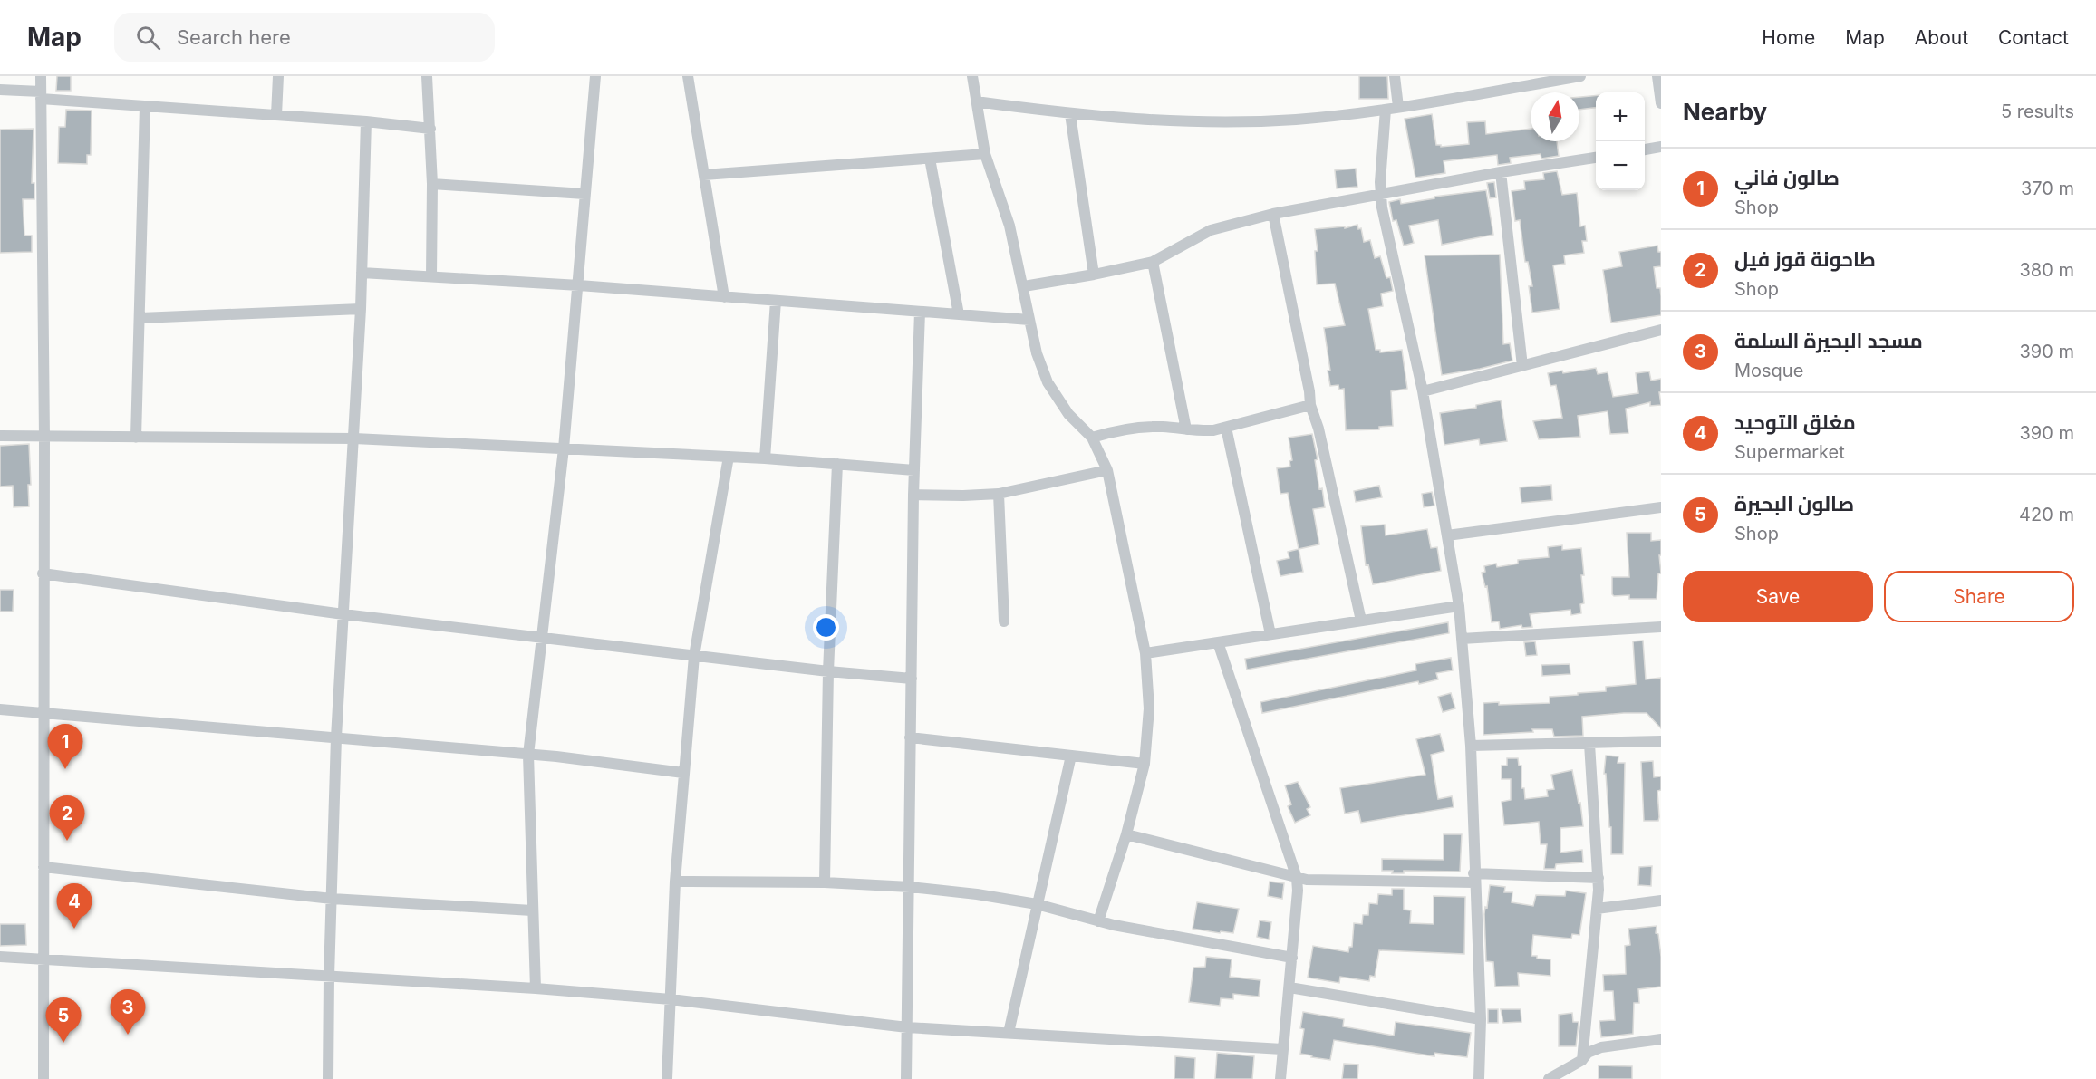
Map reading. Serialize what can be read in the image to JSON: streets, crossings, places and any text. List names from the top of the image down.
{
  "north": "top",
  "page": {
    "header": "Map",
    "search": "Search here",
    "nav": [
      "Home",
      "Map",
      "About",
      "Contact"
    ],
    "heading": ["Nearby", "5 results"],
    "map_buttons": ["+", "−"],
    "list": [
      {
        "mark": "1",
        "name": "صالون فاني",
        "note": "Shop",
        "value": "370 m"
      },
      {
        "mark": "2",
        "name": "طاحونة قوز فيل",
        "note": "Shop",
        "value": "380 m"
      },
      {
        "mark": "3",
        "name": "مسجد البحيرة السلمة",
        "note": "Mosque",
        "value": "390 m"
      },
      {
        "mark": "4",
        "name": "مغلق التوحيد",
        "note": "Supermarket",
        "value": "390 m"
      },
      {
        "mark": "5",
        "name": "صالون البحيرة",
        "note": "Shop",
        "value": "420 m"
      }
    ],
    "buttons": ["Save", "Share"],
    "pins": [
      "1",
      "2",
      "4",
      "3",
      "5"
    ]
  }
}
